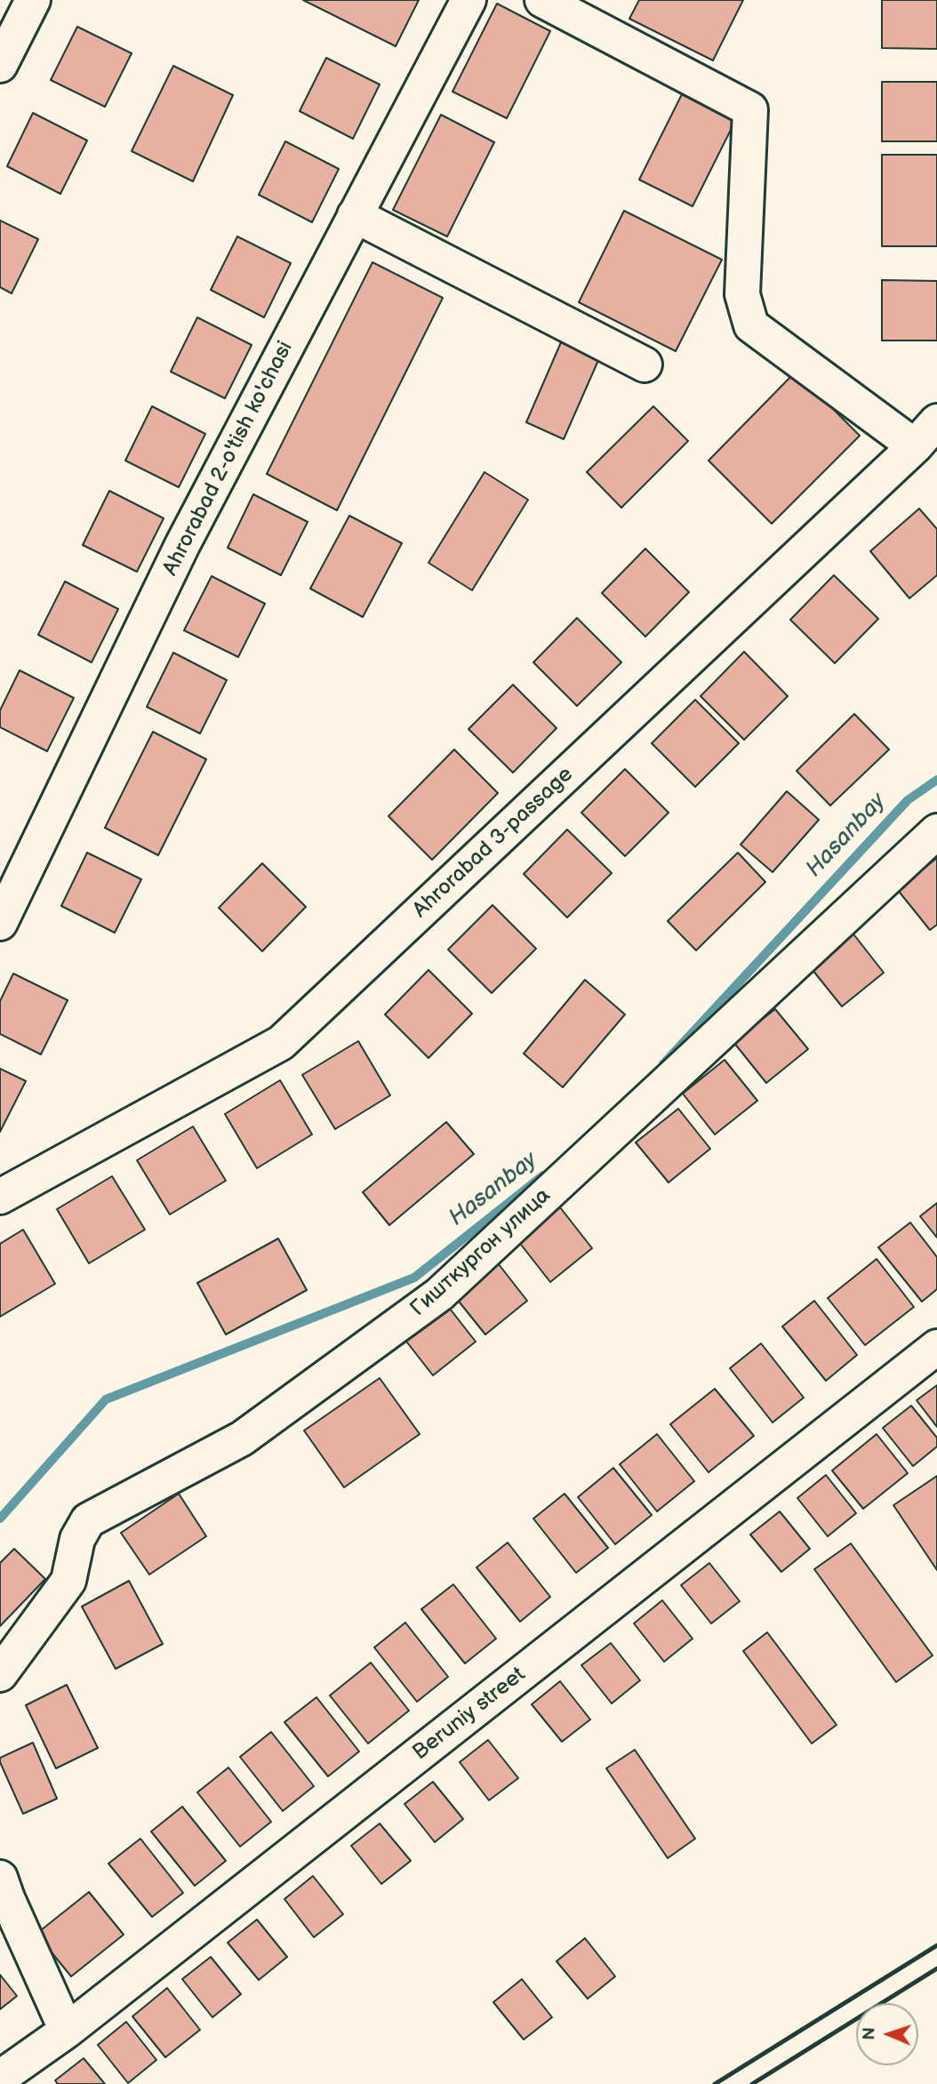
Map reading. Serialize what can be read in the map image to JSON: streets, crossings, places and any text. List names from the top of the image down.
{
  "streets": {
    "street": [
      "Ahrorabad 2-o'tish ko'chasi",
      "Ahrorabad 3-passage",
      "Гишткургон улица",
      "Beruniy street"
    ]
  },
  "water": ["Hasanbay"],
  "north": "left"
}
